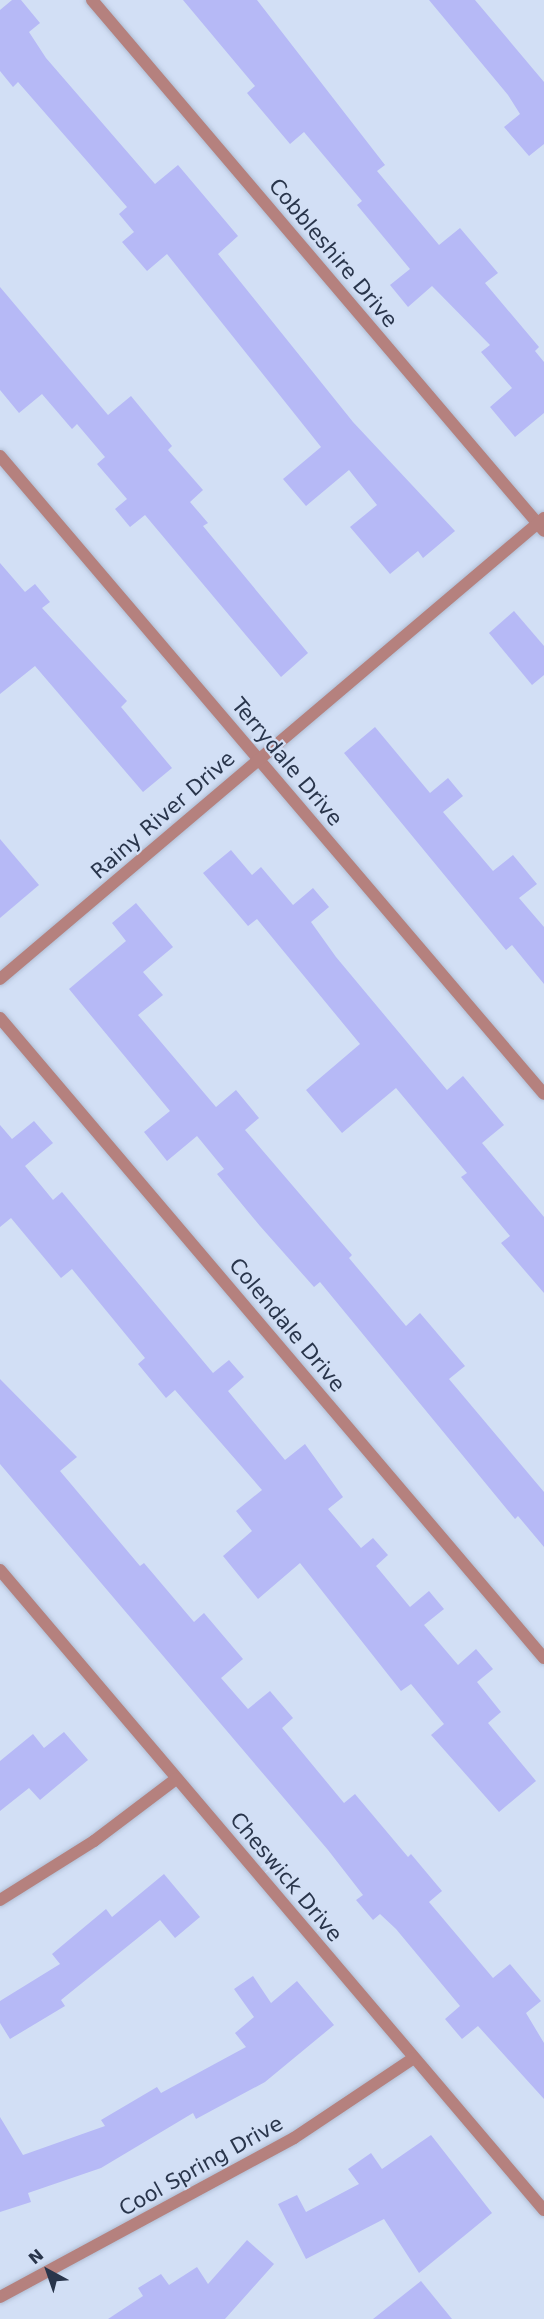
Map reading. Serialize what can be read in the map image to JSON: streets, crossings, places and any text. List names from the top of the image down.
{
  "streets": {
    "street": [
      "Cobbleshire Drive",
      "Terrydale Drive",
      "Rainy River Drive",
      "Colendale Drive",
      "Cheswick Drive",
      "Cool Spring Drive"
    ]
  },
  "crossings": [
    ["Cobbleshire Drive", "Rainy River Drive"],
    ["Terrydale Drive", "Rainy River Drive"],
    ["Cheswick Drive", "Cool Spring Drive"]
  ],
  "north": "top left"
}
